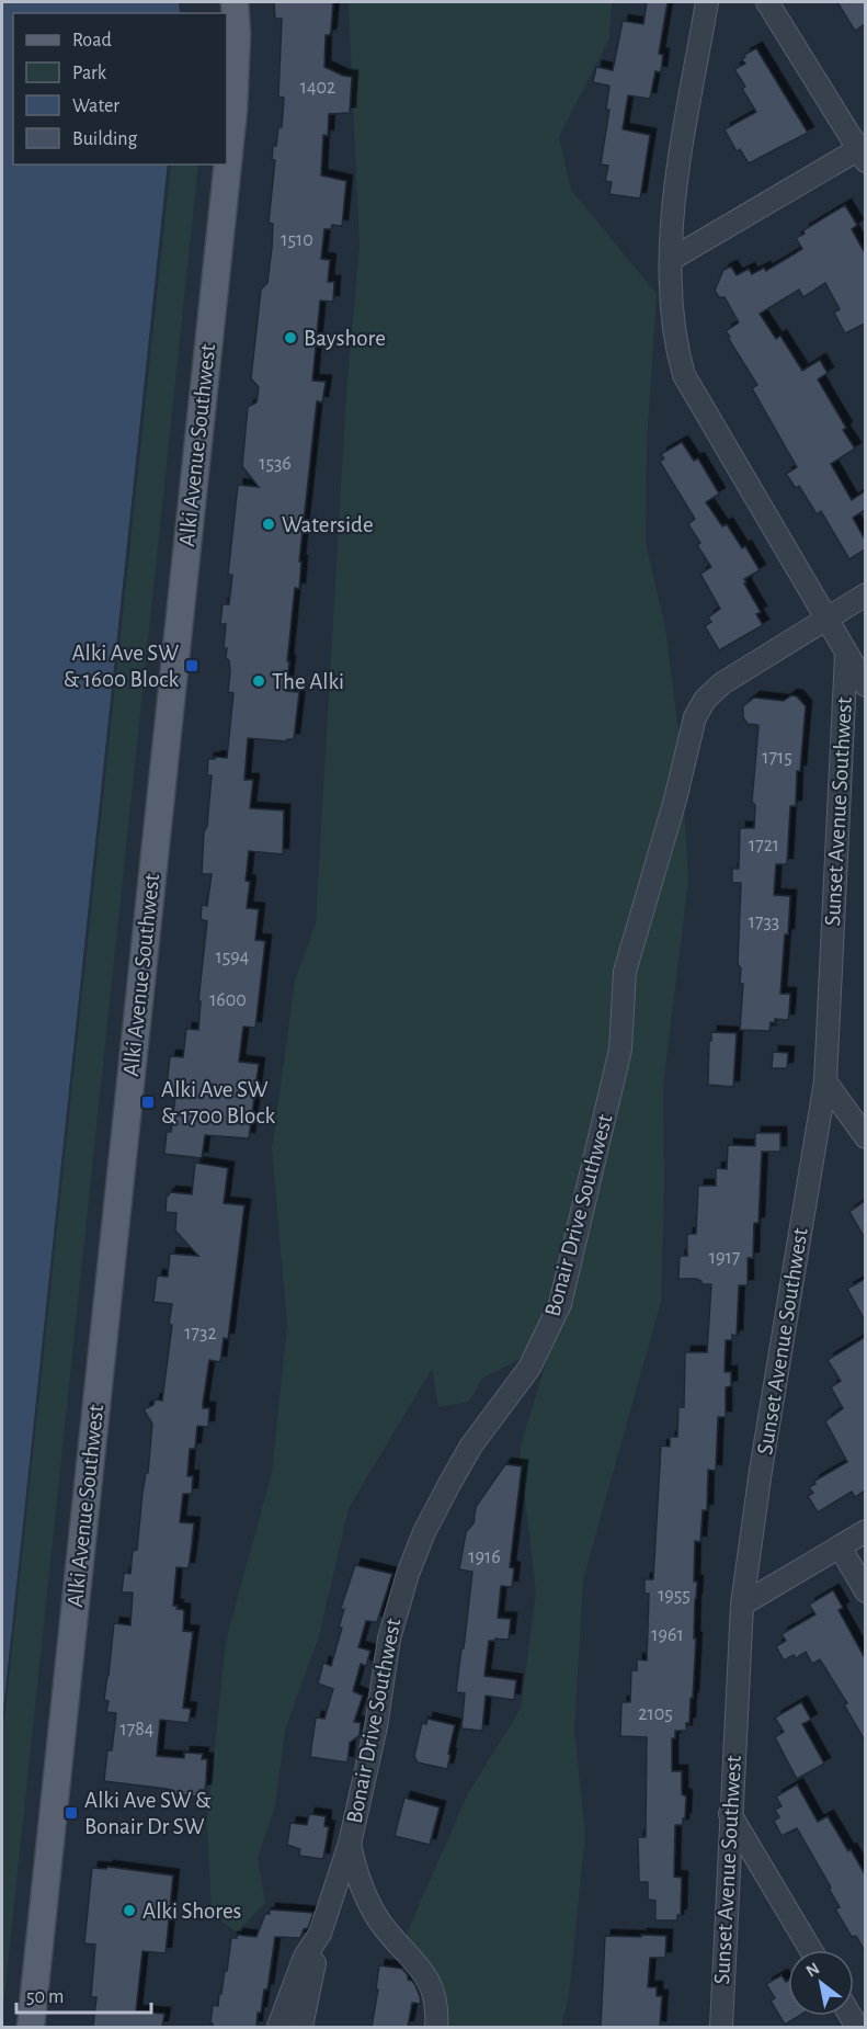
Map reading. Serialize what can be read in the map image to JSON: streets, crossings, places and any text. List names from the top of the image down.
{
  "streets": {
    "main road": ["Alki Avenue Southwest"],
    "street": ["Sunset Avenue Southwest", "Bonair Drive Southwest"]
  },
  "places": {
    "other": [
      "Bayshore",
      "Waterside",
      "The Alki",
      "Alki Shores"
    ],
    "transit": ["Alki Ave SW & 1600 Block", "Alki Ave SW & 1700 Block", "Alki Ave SW & Bonair Dr SW"]
  },
  "house_numbers": [
    "1402",
    "1510",
    "1536",
    "1715",
    "1721",
    "1733",
    "1594",
    "1600",
    "1917",
    "1732",
    "1916",
    "1955",
    "1961",
    "2105",
    "1784"
  ],
  "legend": [
    "Road",
    "Park",
    "Water",
    "Building"
  ],
  "scale_bar": "50 m",
  "north": "top left"
}
